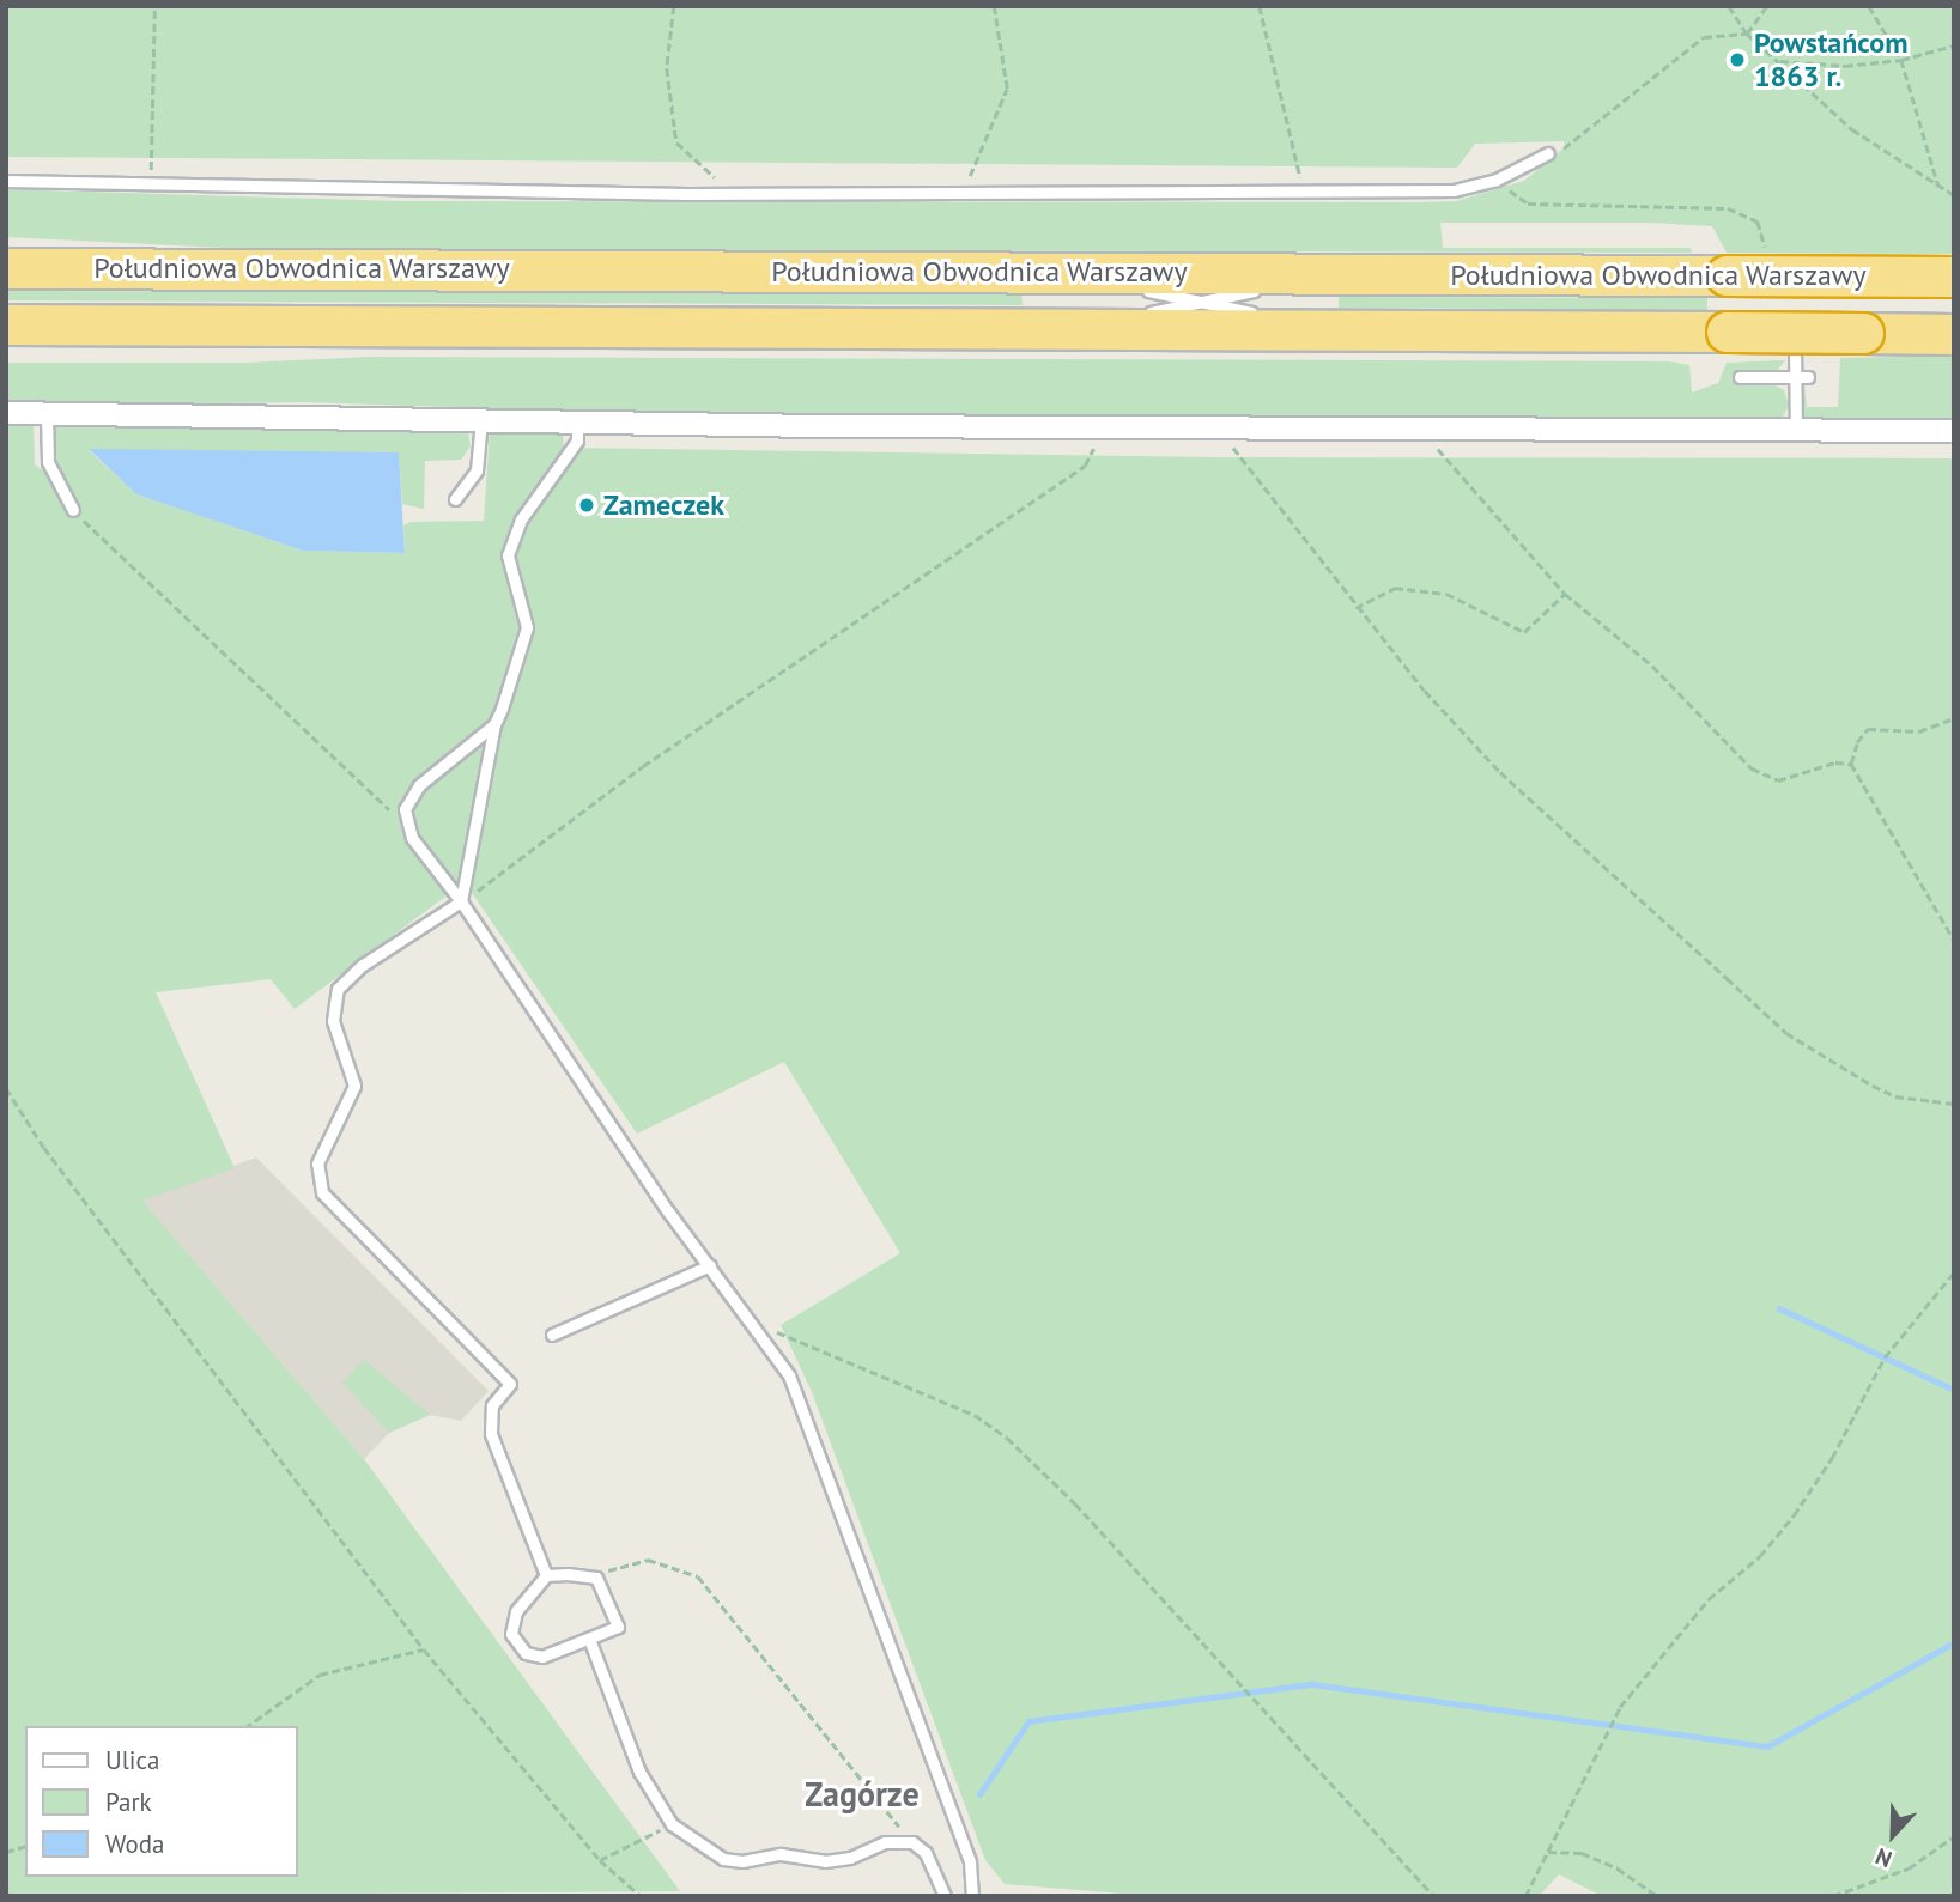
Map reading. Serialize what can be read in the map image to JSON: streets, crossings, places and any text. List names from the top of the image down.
{
  "streets": {
    "highway": ["Południowa Obwodnica Warszawy"]
  },
  "districts": ["Zagórze"],
  "places": ["Powstańcom 1863 r.", "Zameczek"],
  "legend": ["Ulica", "Park", "Woda"],
  "north": "bottom"
}
